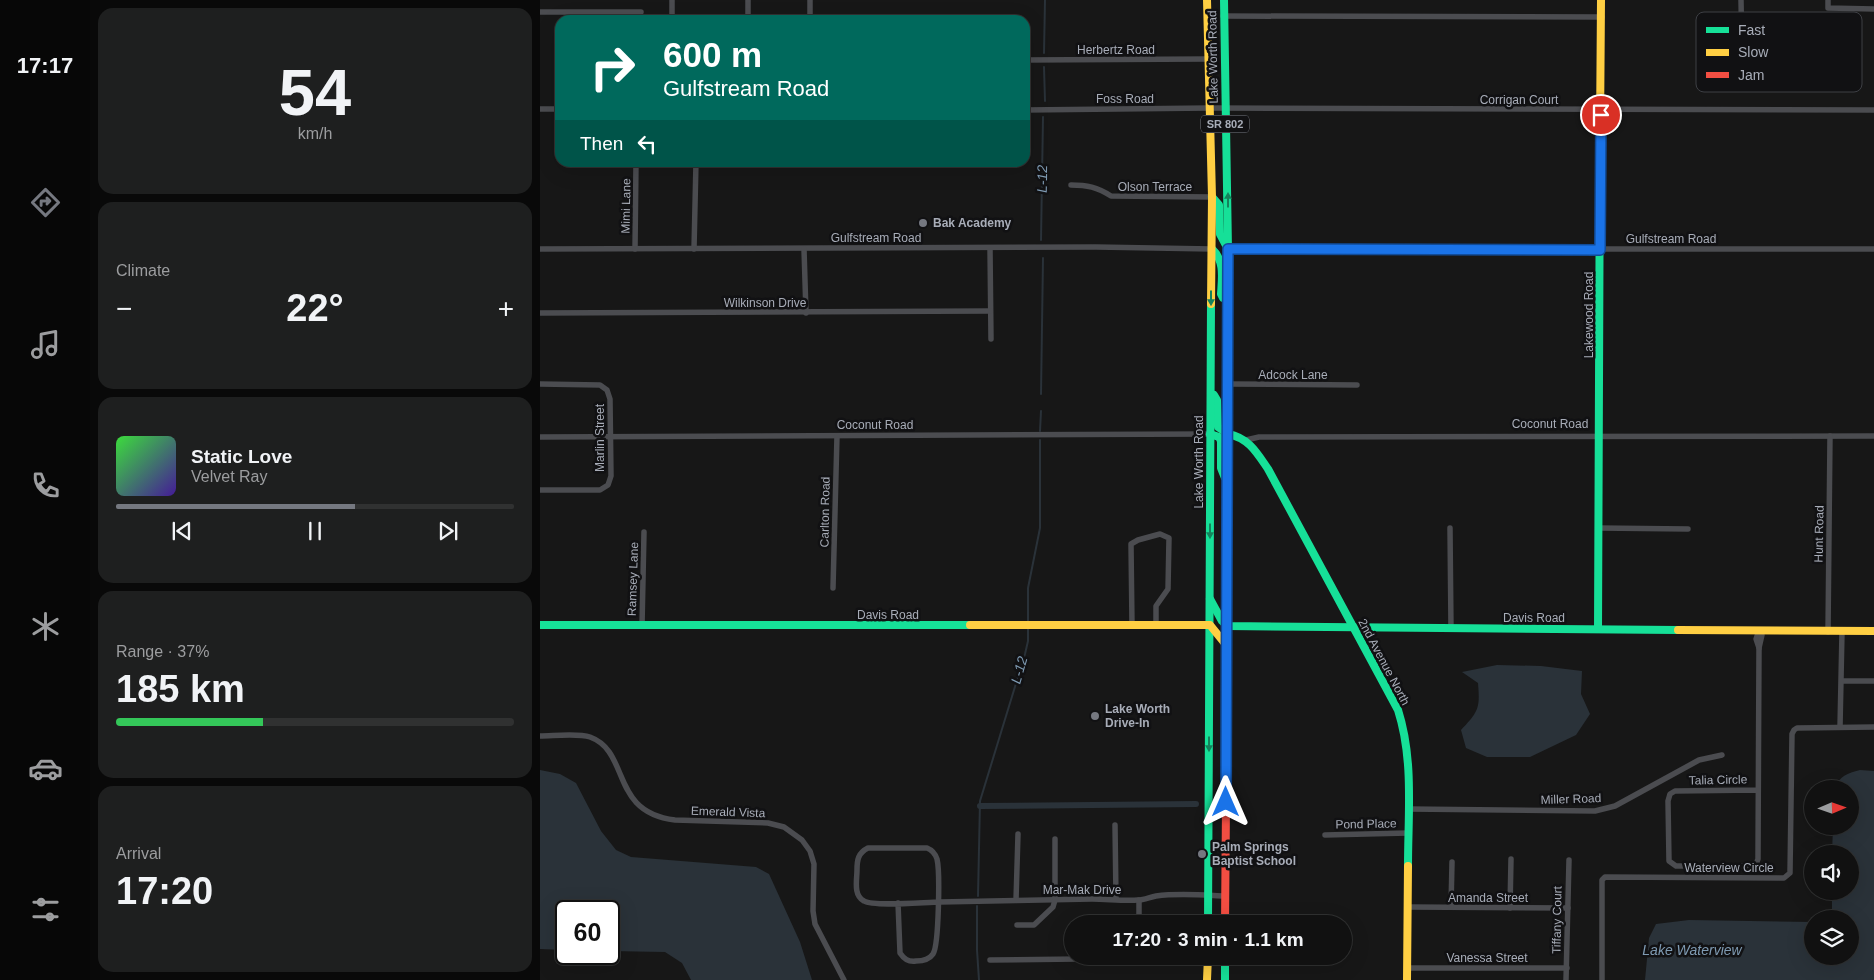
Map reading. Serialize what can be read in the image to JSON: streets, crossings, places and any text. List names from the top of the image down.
{
  "streets": {
    "street": [
      "Herbertz Road",
      "Lake Worth Road",
      "Foss Road",
      "Corrigan Court",
      "SR 802",
      "Olson Terrace",
      "Mimi Lane",
      "Gulfstream Road",
      "Wilkinson Drive",
      "Lakewood Road",
      "Adcock Lane",
      "Coconut Road",
      "Marlin Street",
      "Carlton Road",
      "Hunt Road",
      "Ramsey Lane",
      "Davis Road",
      "2nd Avenue North",
      "Talia Circle",
      "Miller Road",
      "Emerald Vista",
      "Pond Place",
      "Waterview Circle",
      "Mar-Mak Drive",
      "Amanda Street",
      "Tiffany Court",
      "Vanessa Street"
    ]
  },
  "crossings": [
    ["Herbertz Road", "Lake Worth Road"],
    ["Lake Worth Road", "Foss Road"],
    ["Lake Worth Road", "Corrigan Court"],
    ["Lake Worth Road", "Olson Terrace"],
    ["Lake Worth Road", "Gulfstream Road"],
    ["Lake Worth Road", "Adcock Lane"],
    ["Lake Worth Road", "Coconut Road"],
    ["Lake Worth Road", "Davis Road"],
    ["Lake Worth Road", "Mar-Mak Drive"],
    ["Foss Road", "Corrigan Court"],
    ["Corrigan Court", "Lakewood Road"],
    ["Mimi Lane", "Gulfstream Road"],
    ["Gulfstream Road", "Lakewood Road"],
    ["Lakewood Road", "Coconut Road"],
    ["Lakewood Road", "Davis Road"],
    ["Coconut Road", "Marlin Street"],
    ["Coconut Road", "Carlton Road"],
    ["Coconut Road", "Hunt Road"],
    ["Coconut Road", "2nd Avenue North"],
    ["Hunt Road", "Davis Road"],
    ["Ramsey Lane", "Davis Road"],
    ["Davis Road", "2nd Avenue North"],
    ["Davis Road", "Talia Circle"],
    ["2nd Avenue North", "Miller Road"],
    ["2nd Avenue North", "Pond Place"],
    ["2nd Avenue North", "Amanda Street"],
    ["2nd Avenue North", "Vanessa Street"],
    ["Amanda Street", "Tiffany Court"],
    ["Tiffany Court", "Vanessa Street"]
  ],
  "water": ["L-12", "Lake Waterview"],
  "places": ["Bak Academy", "Lake Worth Drive-In", "Palm Springs Baptist School"],
  "legend": ["Fast", "Slow", "Jam"],
  "north": "right",
  "page": {
    "tabs": "17:17",
    "tile": [
      ["54", "km/h"],
      "Climate",
      ["Range · 37%", "185 km"],
      ["Arrival", "17:20"]
    ],
    "turn": ["600 m", "Gulfstream Road"],
    "then": "Then",
    "heat": ["−", "22°", "+"],
    "song": ["Static Love", "Velvet Ray"],
    "limit": "60",
    "trip": "17:20 · 3 min · 1.1 km"
  }
}
